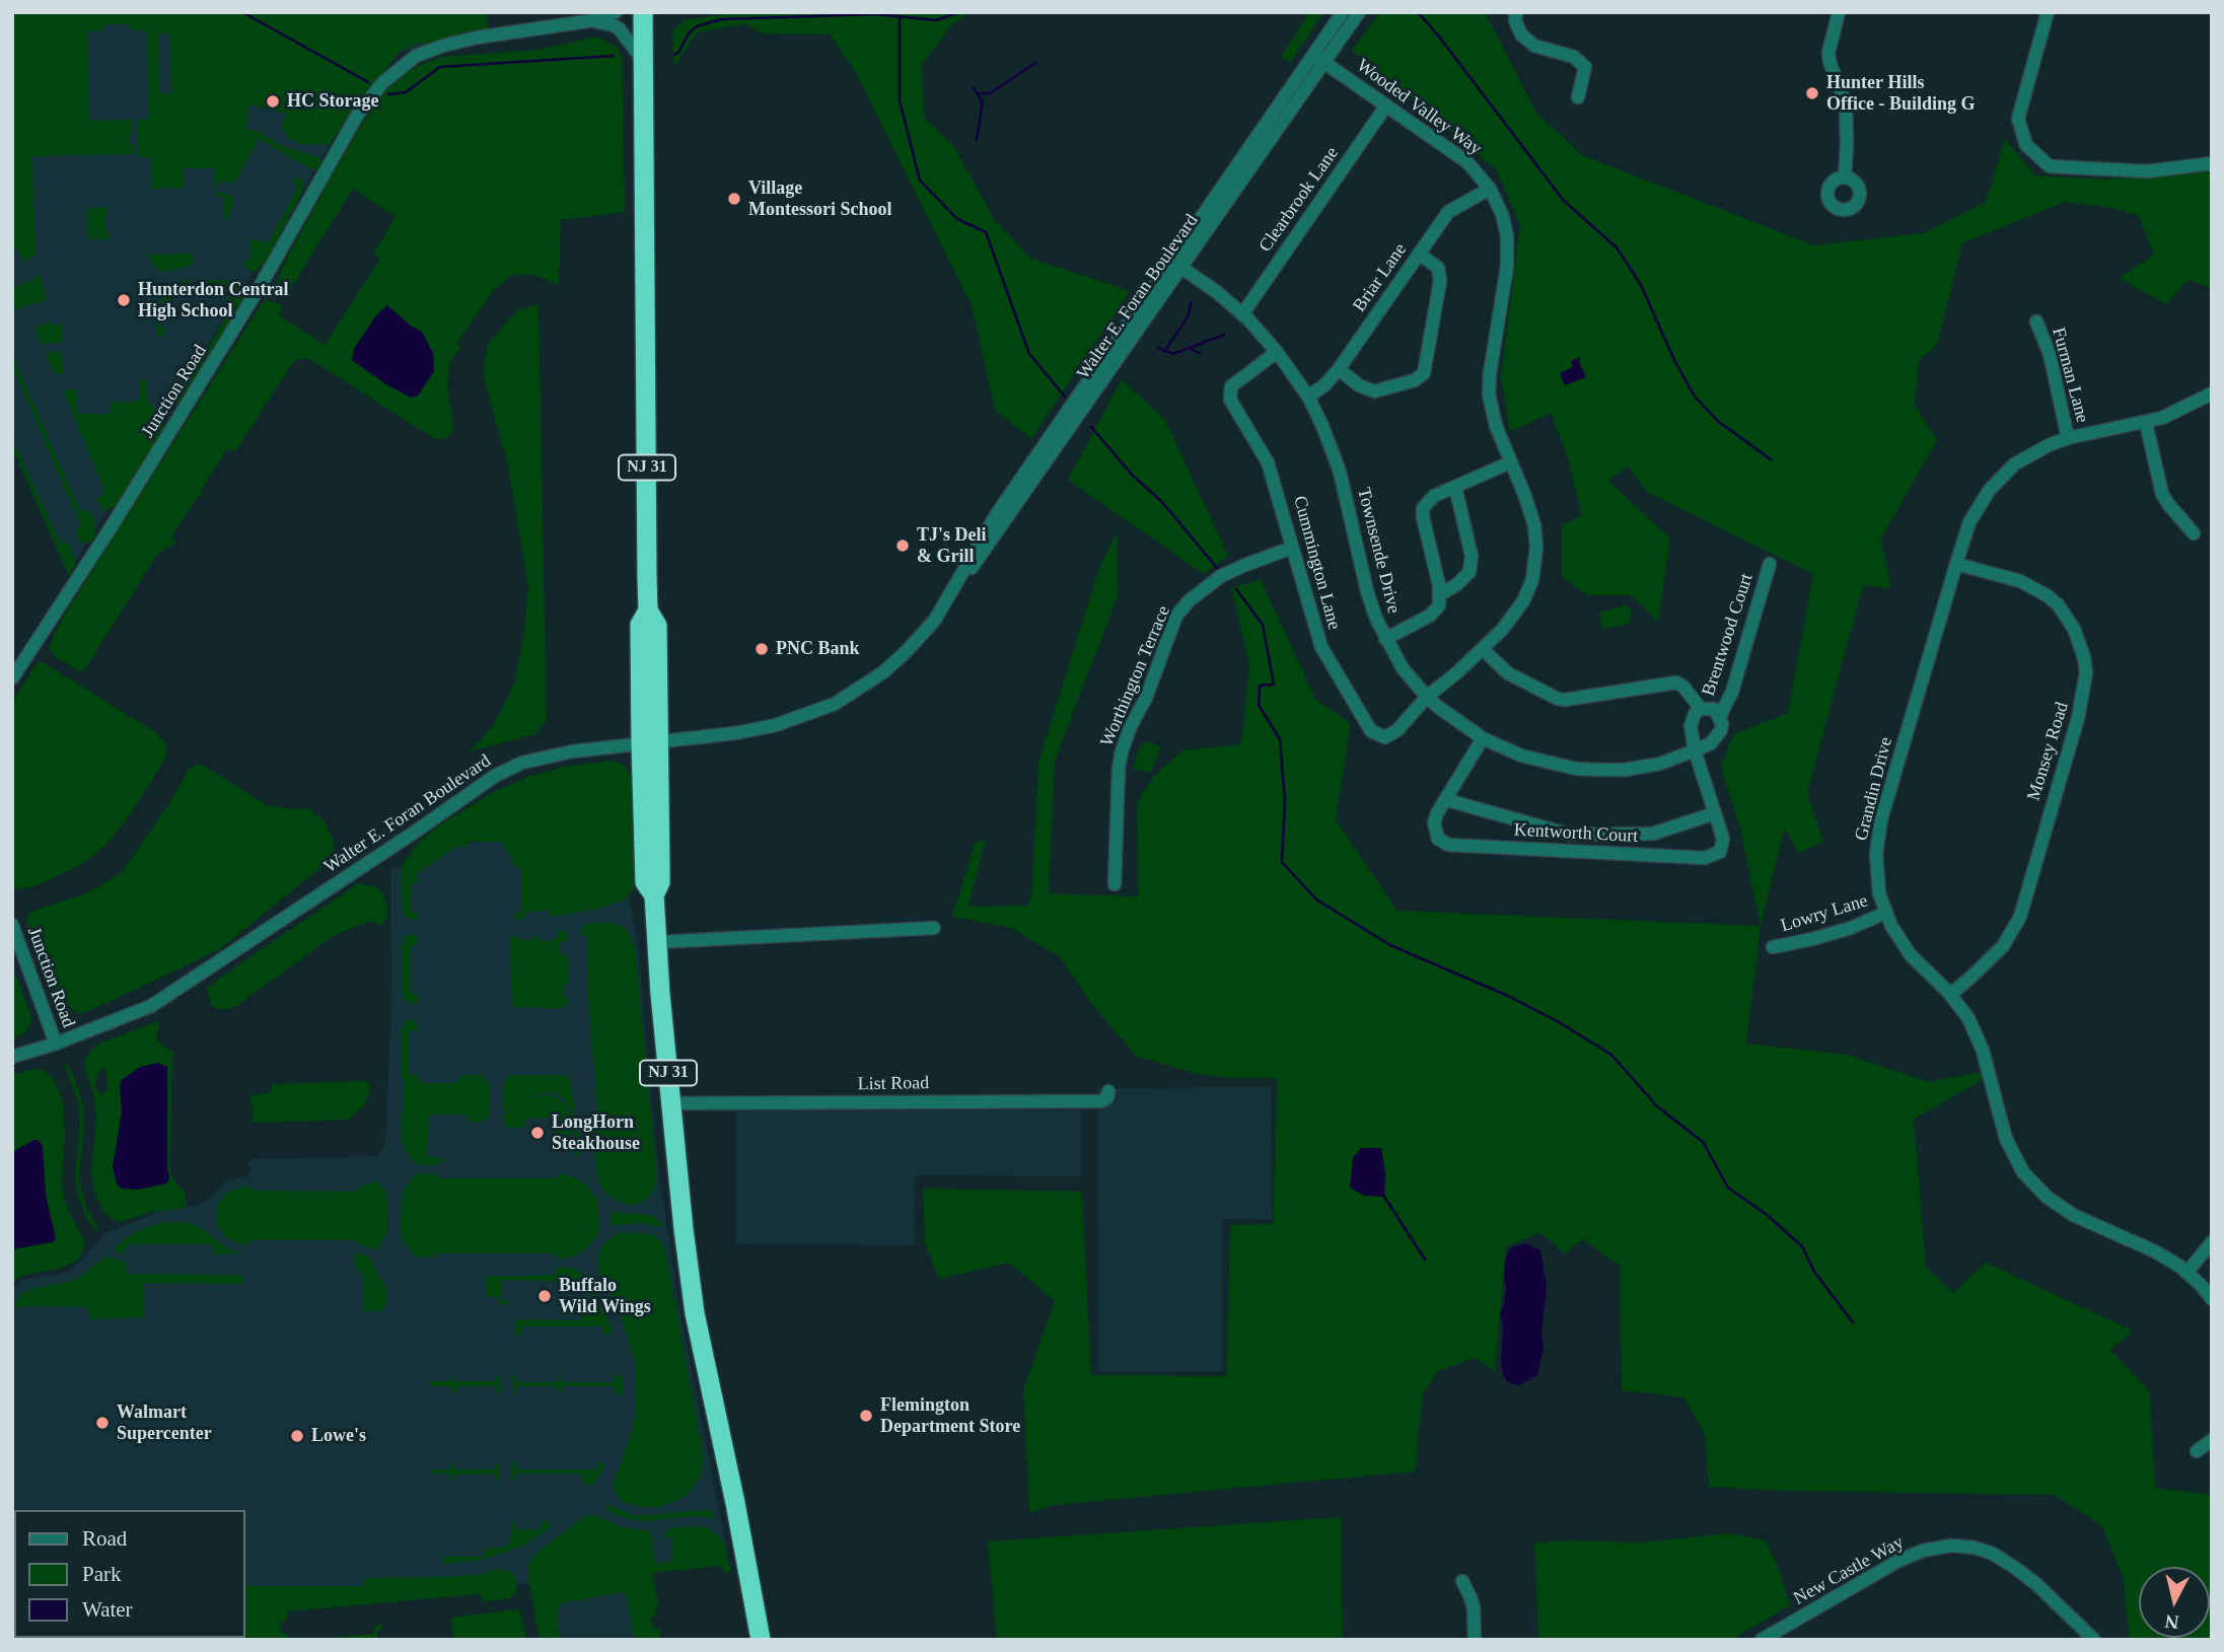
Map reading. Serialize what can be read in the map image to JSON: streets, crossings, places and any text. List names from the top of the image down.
{
  "streets": {
    "highway": ["NJ 31"],
    "street": [
      "Wooded Valley Way",
      "Clearbrook Lane",
      "Briar Lane",
      "Walter E. Foran Boulevard",
      "Furman Lane",
      "Junction Road",
      "Townsende Drive",
      "Cummington Lane",
      "Brentwood Court",
      "Worthington Terrace",
      "Monsey Road",
      "Grandin Drive",
      "Kentworth Court",
      "Lowry Lane",
      "List Road",
      "New Castle Way"
    ]
  },
  "crossings": [
    ["Wooded Valley Way", "Clearbrook Lane"],
    ["Wooded Valley Way", "Briar Lane"],
    ["Wooded Valley Way", "Walter E. Foran Boulevard"],
    ["Wooded Valley Way", "Townsende Drive"],
    ["Wooded Valley Way", "Cummington Lane"],
    ["Clearbrook Lane", "Townsende Drive"],
    ["Briar Lane", "Townsende Drive"],
    ["Walter E. Foran Boulevard", "Junction Road"],
    ["Walter E. Foran Boulevard", "NJ 31"],
    ["Walter E. Foran Boulevard", "Townsende Drive"],
    ["Furman Lane", "Grandin Drive"],
    ["NJ 31", "List Road"],
    ["Townsende Drive", "Cummington Lane"],
    ["Townsende Drive", "Brentwood Court"],
    ["Townsende Drive", "Kentworth Court"],
    ["Cummington Lane", "Worthington Terrace"],
    ["Monsey Road", "Grandin Drive"],
    ["Grandin Drive", "Lowry Lane"]
  ],
  "places": [
    "Hunter Hills Office - Building G",
    "HC Storage",
    "Village Montessori School",
    "Hunterdon Central High School",
    "TJ's Deli & Grill",
    "PNC Bank",
    "LongHorn Steakhouse",
    "Buffalo Wild Wings",
    "Flemington Department Store",
    "Walmart Supercenter",
    "Lowe's"
  ],
  "legend": ["Road", "Park", "Water"],
  "north": "bottom"
}
